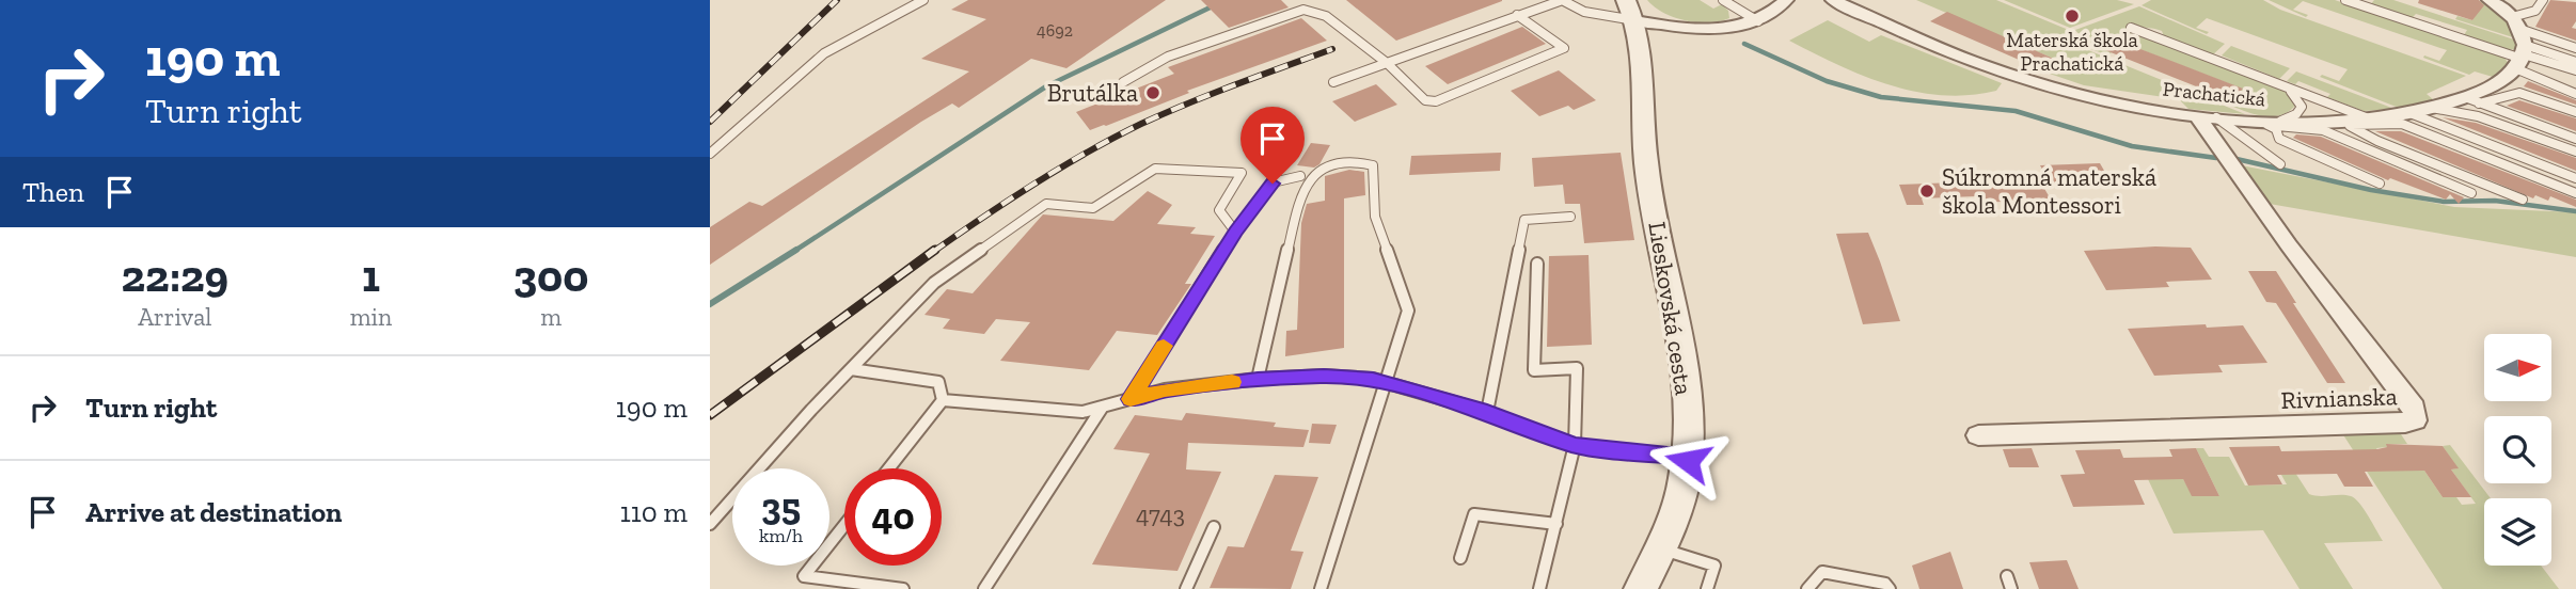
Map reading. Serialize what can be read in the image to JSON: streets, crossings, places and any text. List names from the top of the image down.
{
  "streets": {
    "street": ["Prachatická", "Lieskovská cesta", "Rivnianska"]
  },
  "crossings": [
    ["Prachatická", "Rivnianska"]
  ],
  "places": ["Materská škola Prachatická", "Brutálka", "Súkromná materská škola Montessori"],
  "house_numbers": ["4692", "4743"],
  "north": "right",
  "page": {
    "turn": ["190 m", "Turn right"],
    "then": "Then",
    "eta": [
      "22:29",
      "Arrival",
      "1",
      "min",
      "300",
      "m"
    ],
    "list": [
      {
        "name": "Turn right",
        "value": "190 m"
      },
      {
        "name": "Arrive at destination",
        "value": "110 m"
      }
    ],
    "speed": "35 km/h",
    "limit": "40"
  }
}
